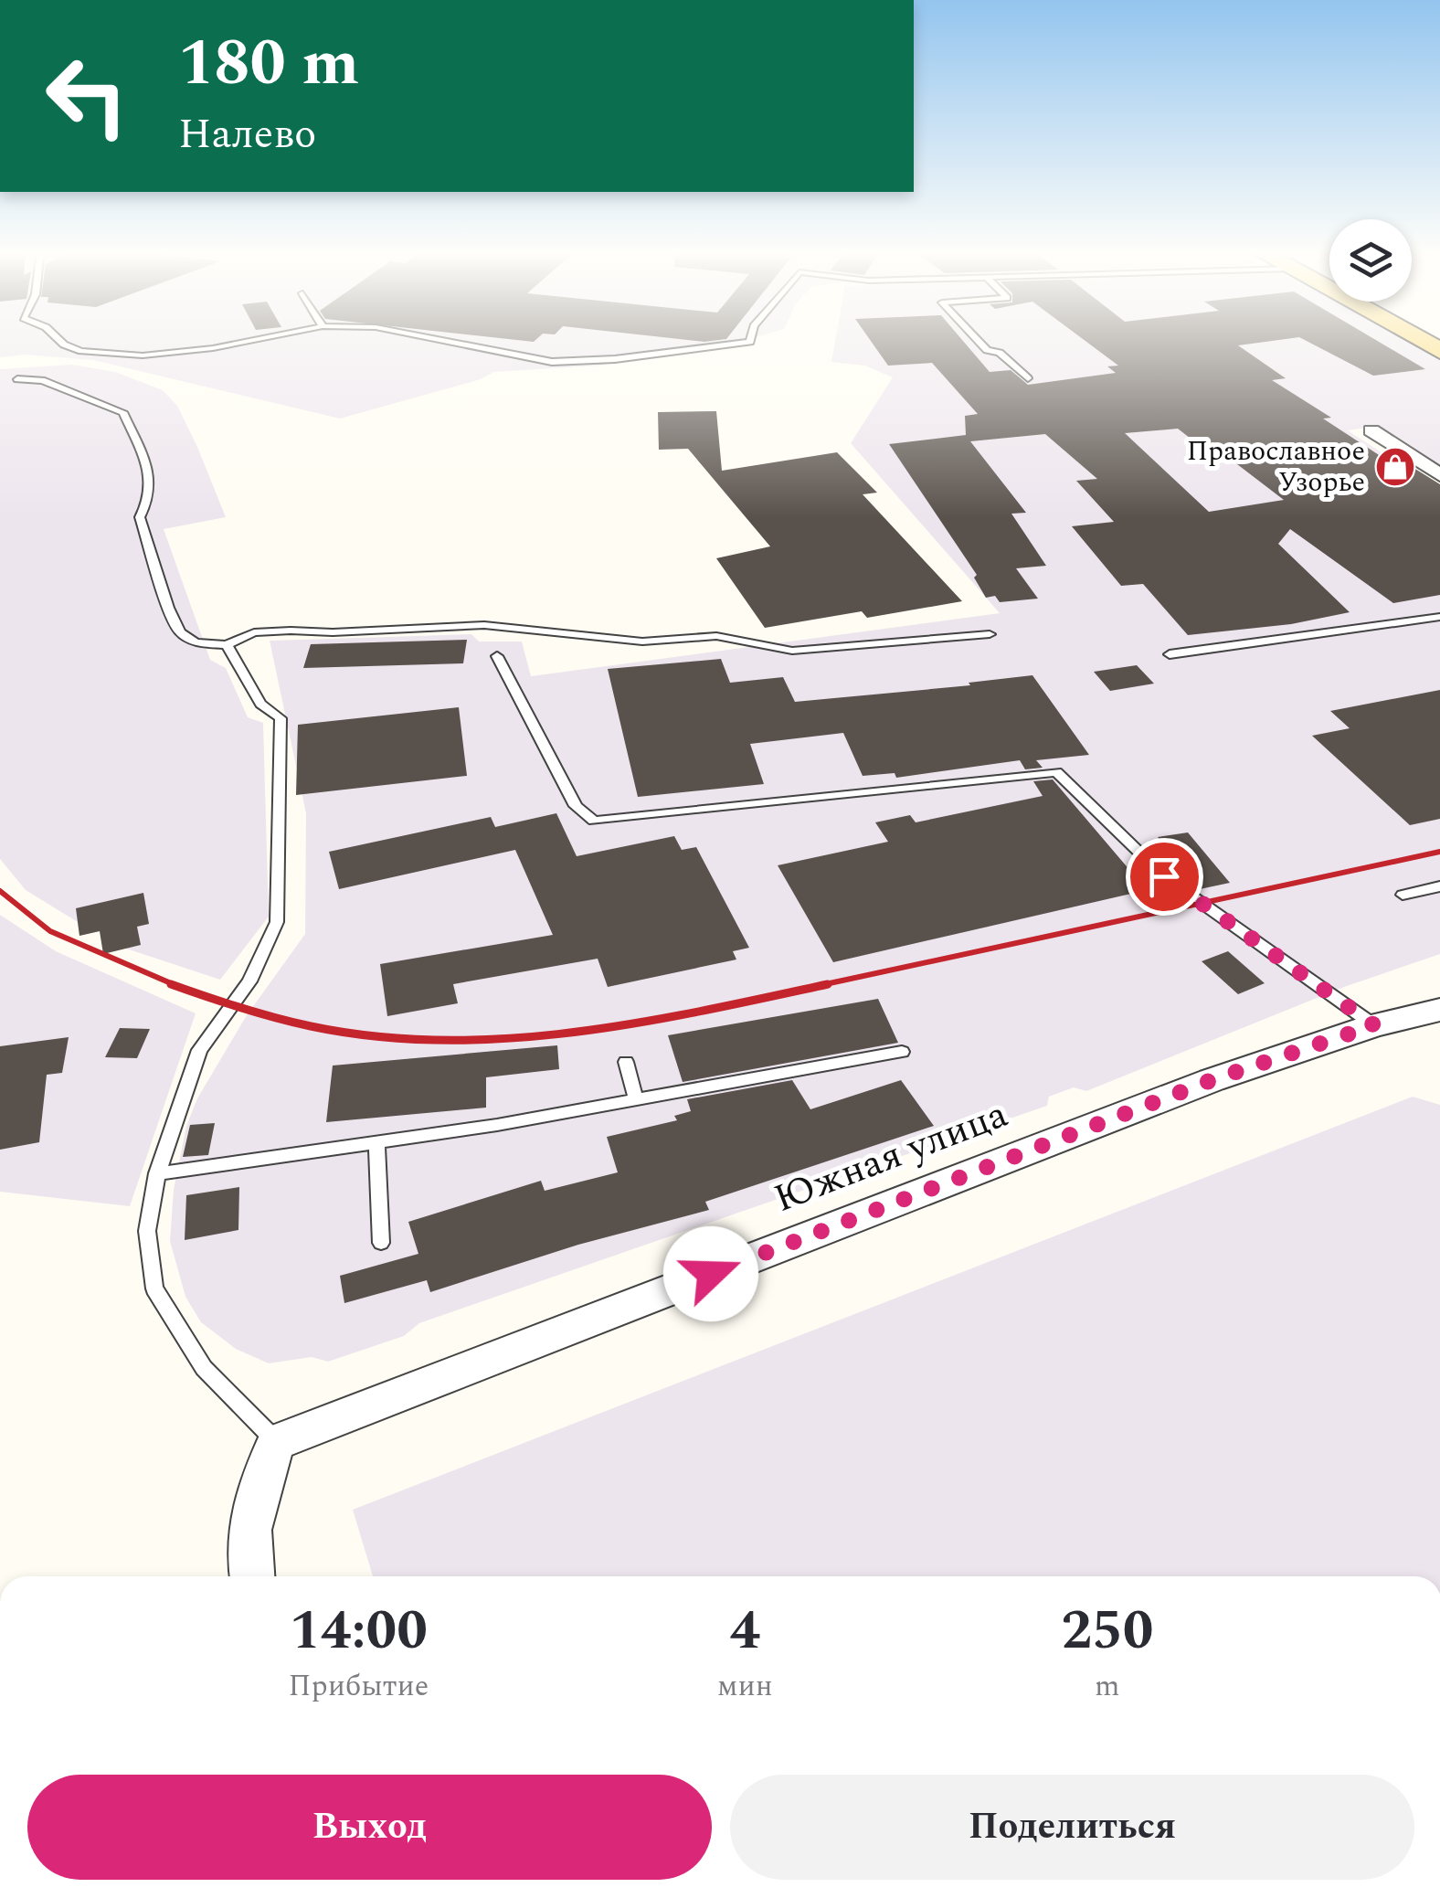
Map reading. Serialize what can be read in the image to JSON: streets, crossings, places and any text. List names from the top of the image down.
{
  "streets": {
    "street": ["Южная улица"]
  },
  "places": {
    "shop": ["Православное Узорье"]
  },
  "page": {
    "turn": ["180 m", "Налево"],
    "eta": [
      "14:00",
      "Прибытие",
      "4",
      "мин",
      "250",
      "m"
    ],
    "buttons": ["Выход", "Поделиться"]
  }
}
